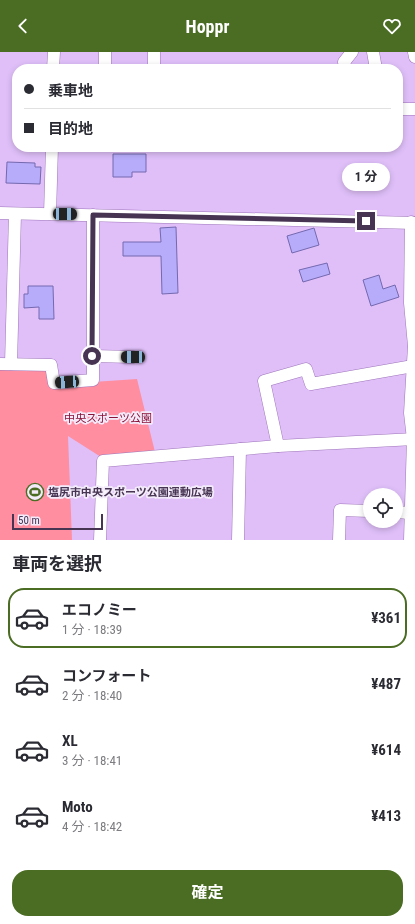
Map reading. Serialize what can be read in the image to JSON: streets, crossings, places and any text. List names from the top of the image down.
{
  "parks": ["中央スポーツ公園"],
  "places": {
    "sports": ["塩尻市中央スポーツ公園運動広場"]
  },
  "scale_bar": "50 m",
  "page": {
    "header": "Hoppr",
    "banner": ["乗車地", "目的地"],
    "bubble": "1 分",
    "scale": "50 m",
    "heading": "車両を選択",
    "list": [
      {
        "name": "エコノミー",
        "note": "1 分 · 18:39",
        "value": "¥361"
      },
      {
        "name": "コンフォート",
        "note": "2 分 · 18:40",
        "value": "¥487"
      },
      {
        "name": "XL",
        "note": "3 分 · 18:41",
        "value": "¥614"
      },
      {
        "name": "Moto",
        "note": "4 分 · 18:42",
        "value": "¥413"
      }
    ],
    "buttons": "確定"
  }
}
